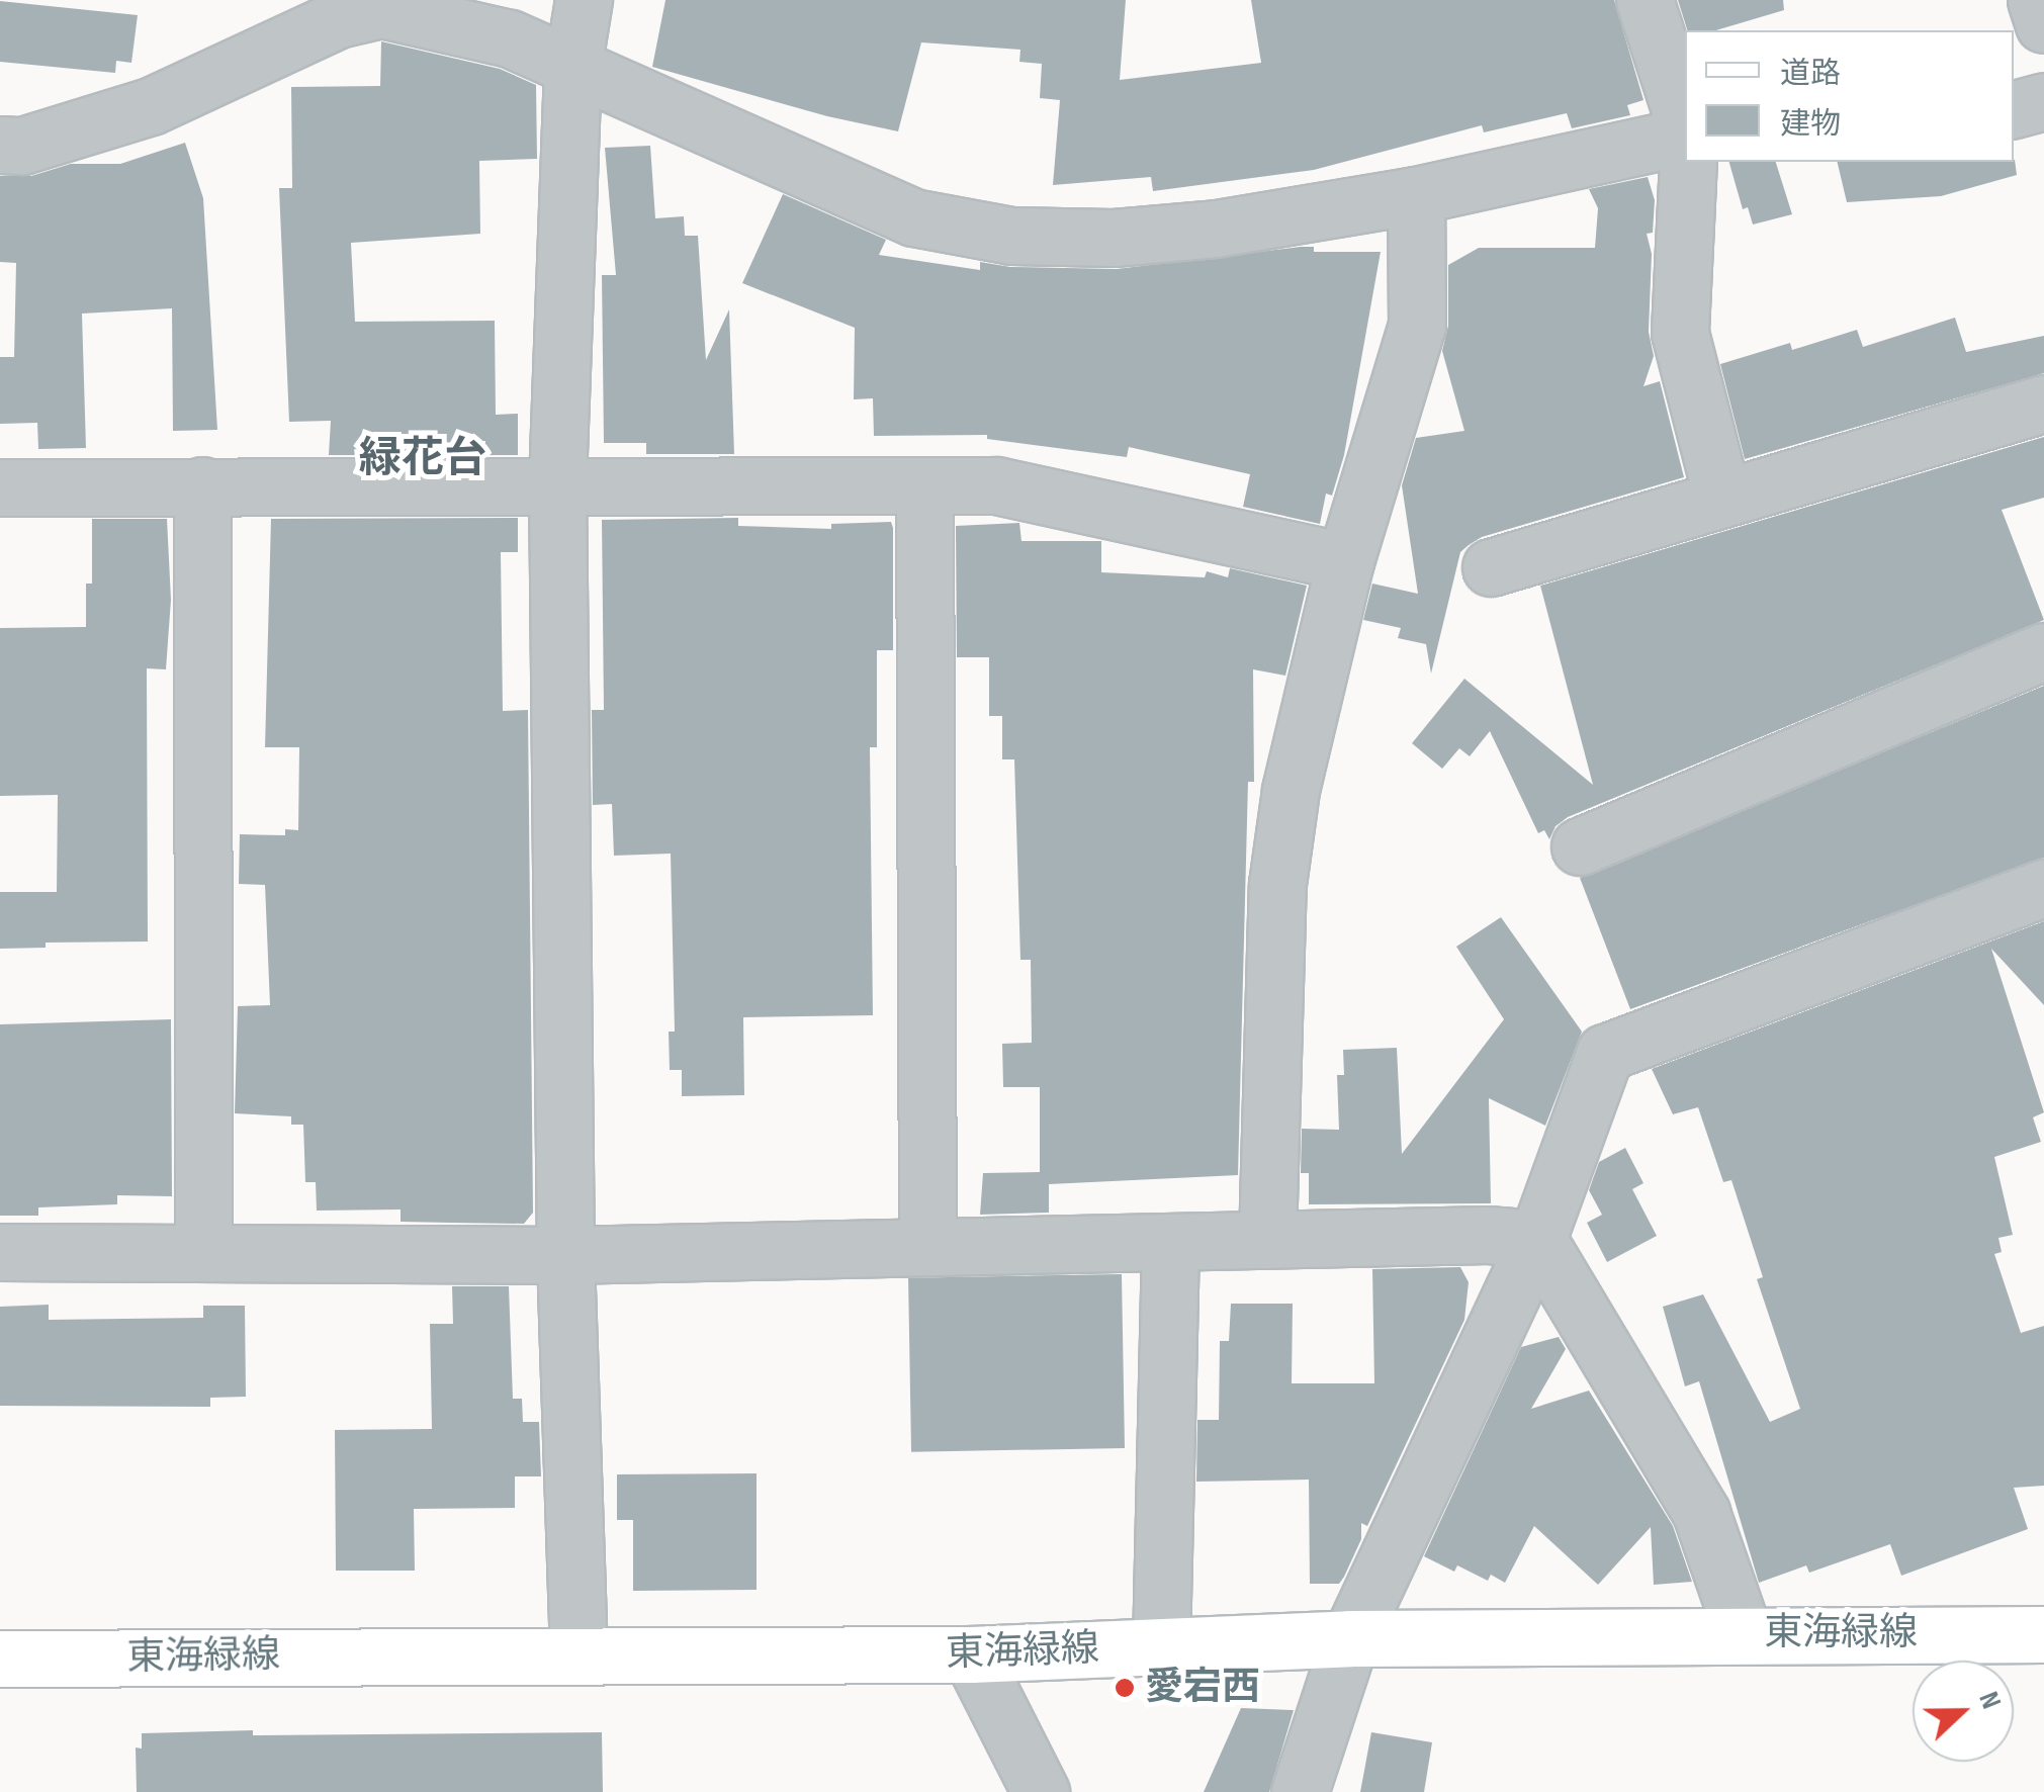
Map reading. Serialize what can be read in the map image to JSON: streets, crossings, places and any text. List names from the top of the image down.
{
  "streets": {
    "main road": ["東海緑線"]
  },
  "districts": ["緑花台"],
  "places": ["愛宕西"],
  "legend": ["道路", "建物"],
  "north": "right"
}
